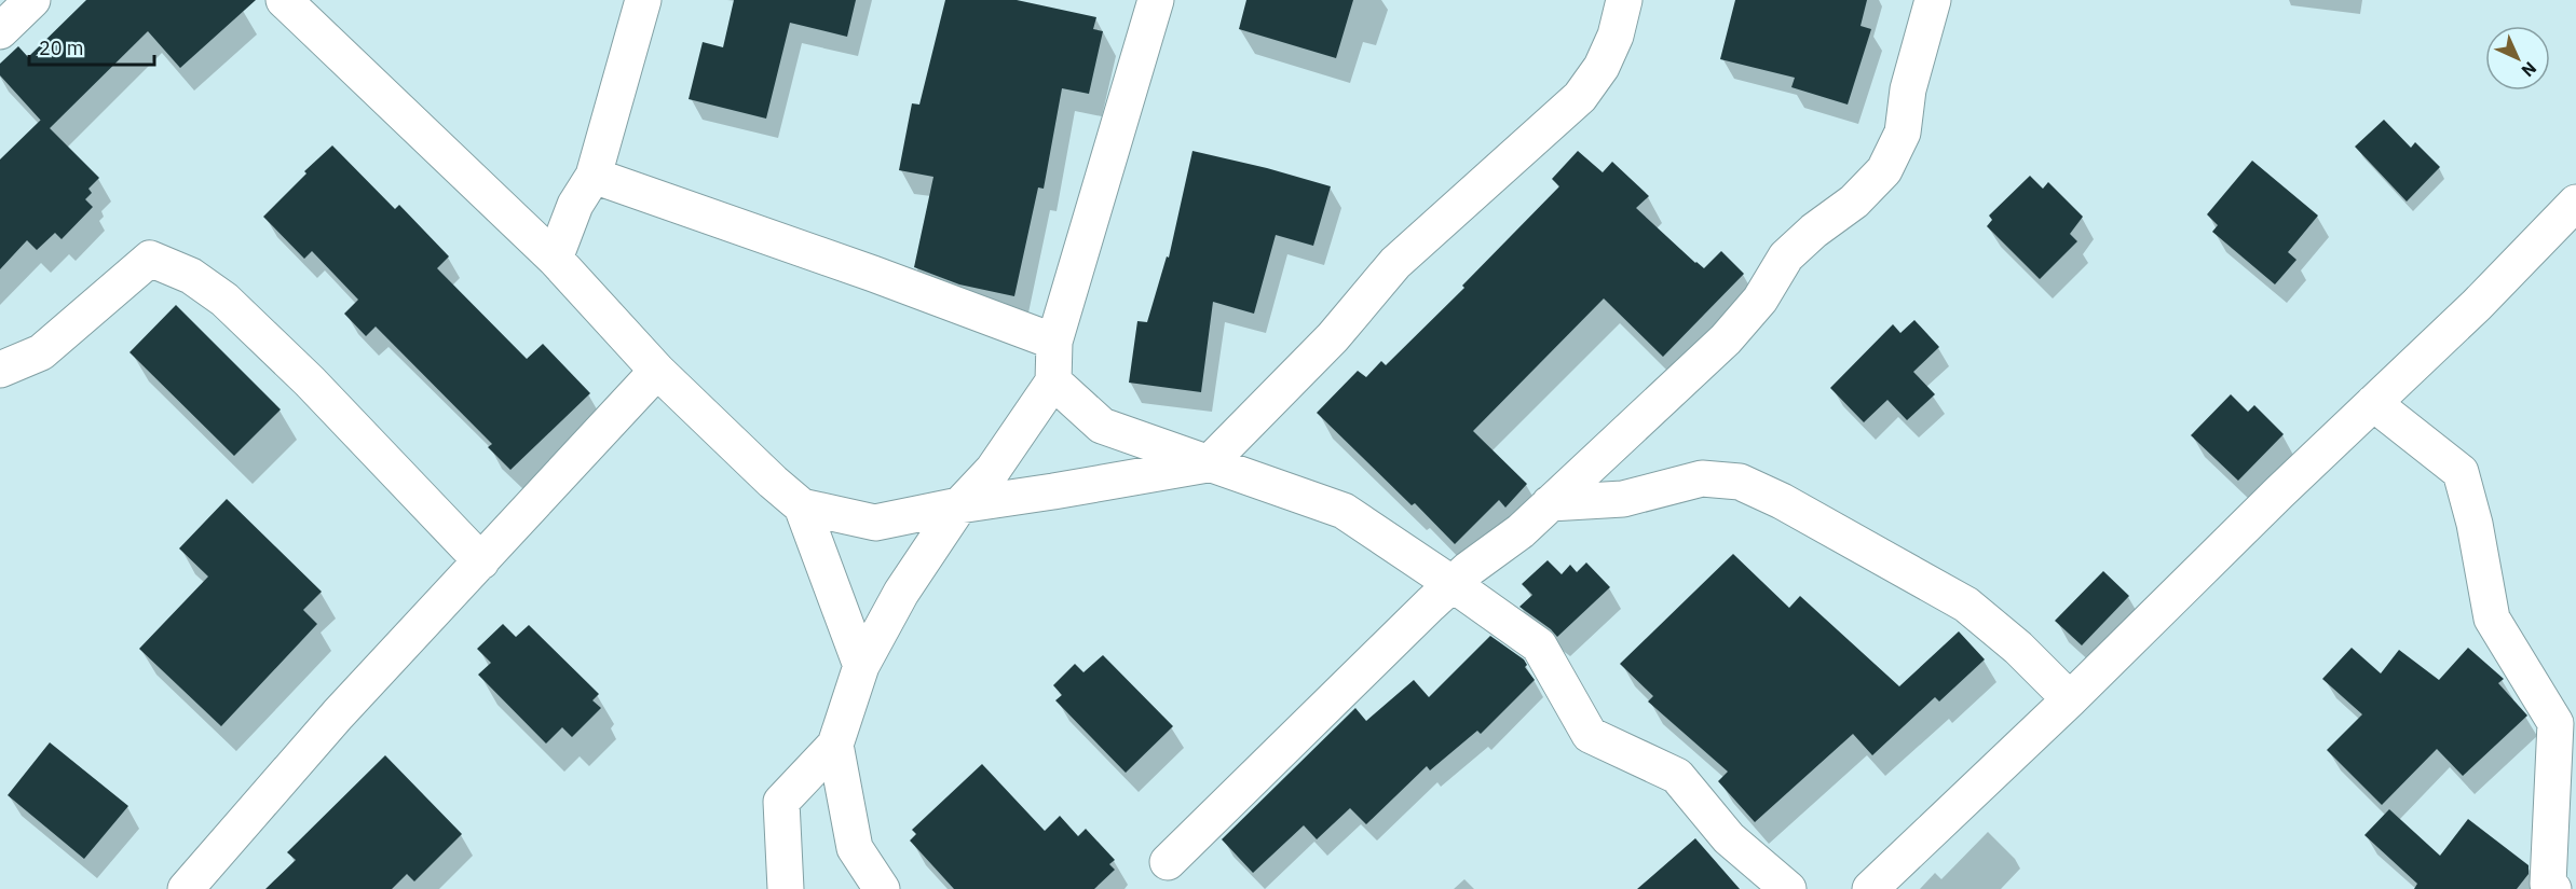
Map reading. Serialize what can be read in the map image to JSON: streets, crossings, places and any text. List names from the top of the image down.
{
  "scale_bar": "20 m",
  "north": "bottom right"
}
